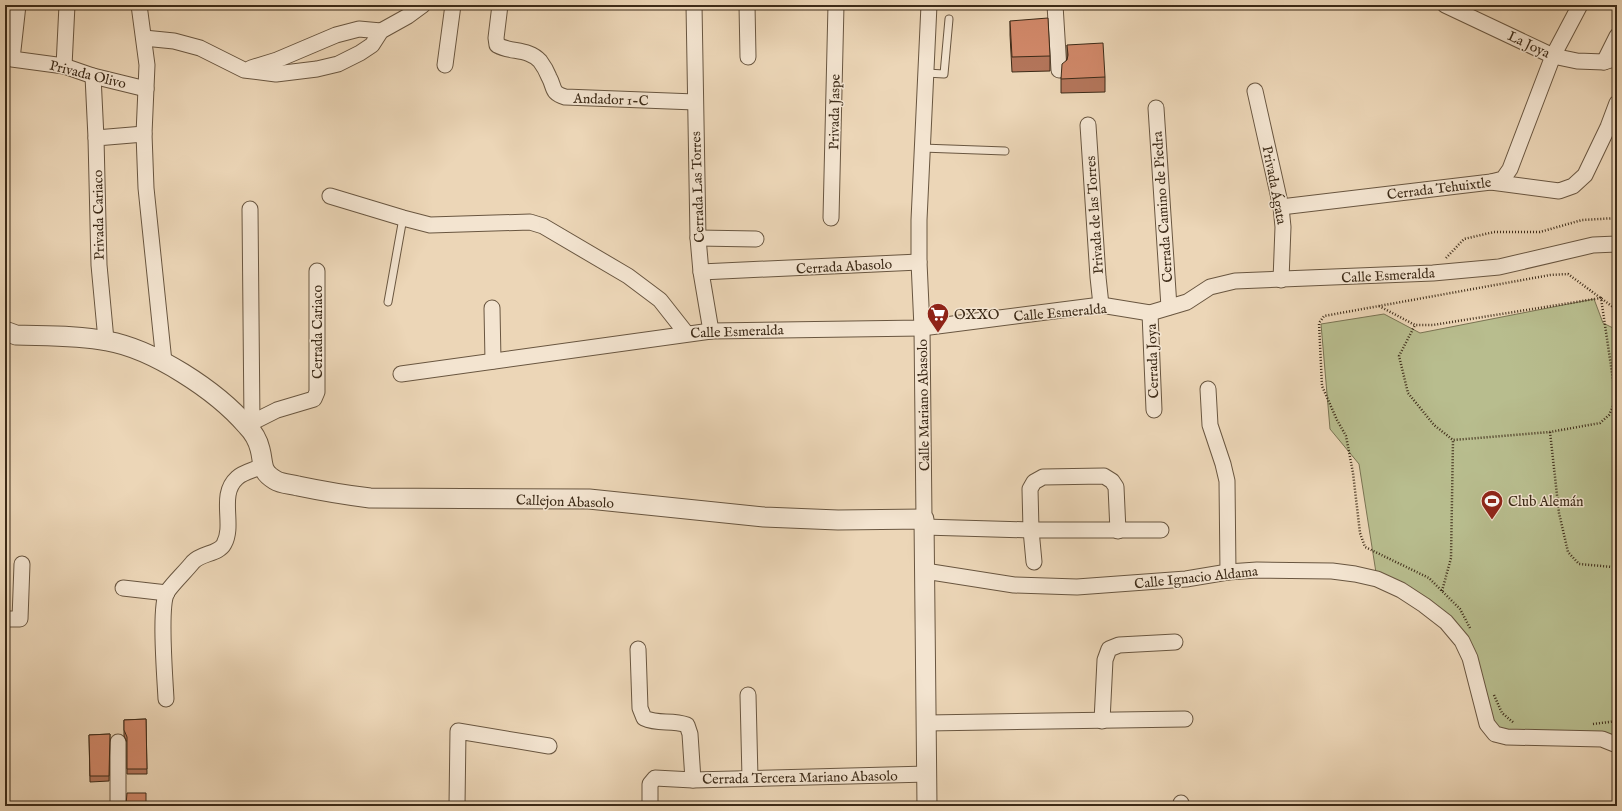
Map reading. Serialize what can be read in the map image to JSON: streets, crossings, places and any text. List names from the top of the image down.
{
  "streets": {
    "street": [
      "La Joya",
      "Privada Olivo",
      "Andador 1-C",
      "Privada Jaspe",
      "Privada Ágata",
      "Cerrada Las Torres",
      "Cerrada Tehuixtle",
      "Cerrada Camino de Piedra",
      "Privada Cariaco",
      "Privada de las Torres",
      "Cerrada Abasolo",
      "Calle Esmeralda",
      "Cerrada Cariaco",
      "Cerrada Joya",
      "Calle Mariano Abasolo",
      "Callejon Abasolo",
      "Calle Ignacio Aldama",
      "Cerrada Tercera Mariano Abasolo"
    ]
  },
  "crossings": [
    ["La Joya", "Cerrada Tehuixtle"],
    ["Privada Olivo", "Privada Cariaco"],
    ["Andador 1-C", "Cerrada Las Torres"],
    ["Privada Ágata", "Cerrada Tehuixtle"],
    ["Privada Ágata", "Calle Esmeralda"],
    ["Cerrada Las Torres", "Cerrada Abasolo"],
    ["Cerrada Las Torres", "Calle Esmeralda"],
    ["Cerrada Camino de Piedra", "Calle Esmeralda"],
    ["Privada de las Torres", "Calle Esmeralda"],
    ["Cerrada Abasolo", "Calle Mariano Abasolo"],
    ["Calle Esmeralda", "Cerrada Joya"],
    ["Calle Esmeralda", "Calle Mariano Abasolo"],
    ["Calle Mariano Abasolo", "Callejon Abasolo"],
    ["Calle Mariano Abasolo", "Calle Ignacio Aldama"],
    ["Calle Mariano Abasolo", "Cerrada Tercera Mariano Abasolo"]
  ],
  "places": {
    "supermarket": ["OXXO"],
    "sports": ["Club Alemán"]
  }
}
